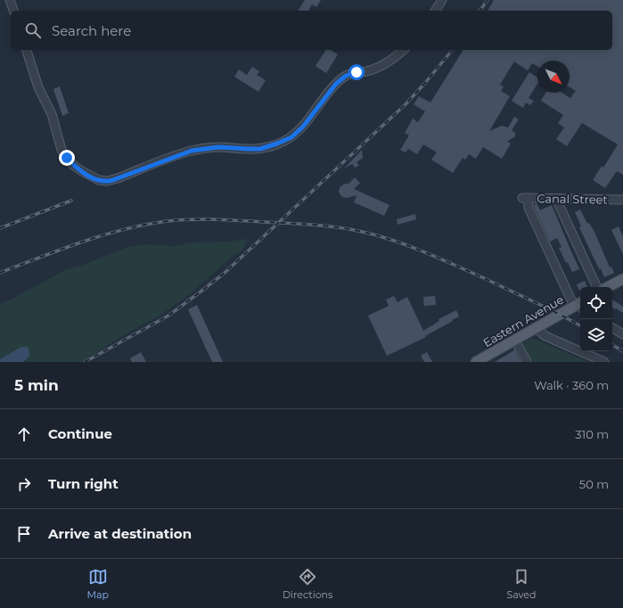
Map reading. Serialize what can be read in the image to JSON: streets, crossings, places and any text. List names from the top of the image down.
{
  "streets": {
    "main road": ["Eastern Avenue"],
    "street": ["Canal Street"]
  },
  "north": "bottom right",
  "page": {
    "search": "Search here",
    "heading": ["5 min", "Walk · 360 m"],
    "list": [
      ["Continue", "310 m"],
      ["Turn right", "50 m"],
      "Arrive at destination"
    ],
    "nav": ["Map", "Directions", "Saved"]
  }
}
